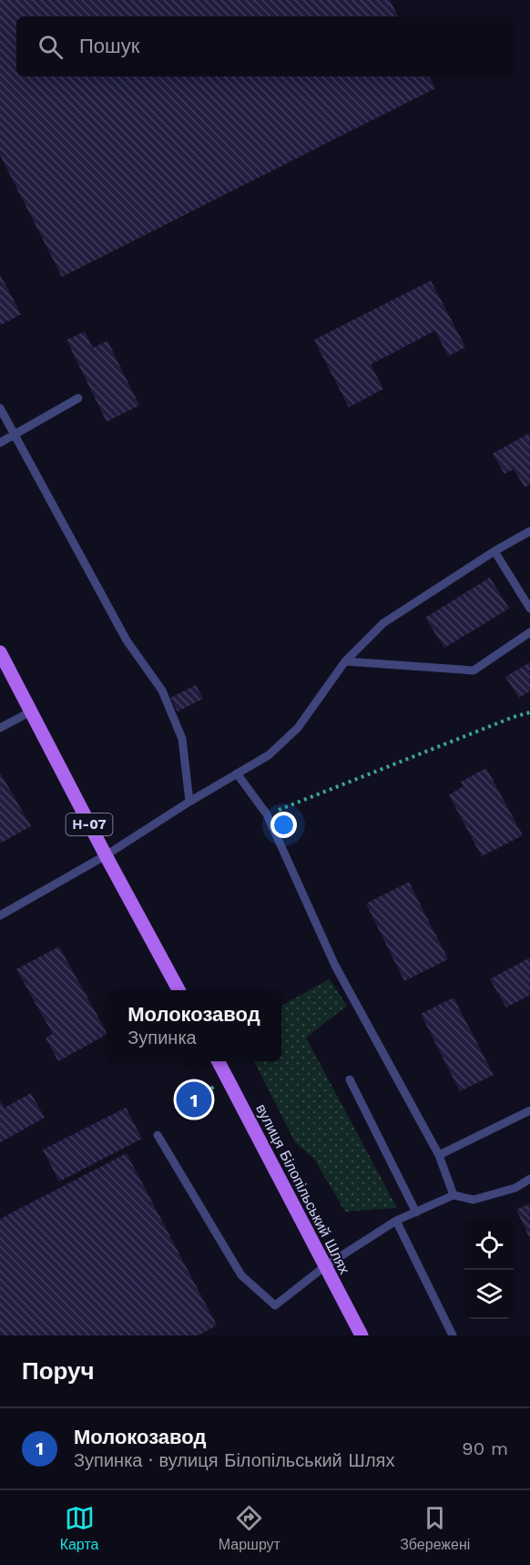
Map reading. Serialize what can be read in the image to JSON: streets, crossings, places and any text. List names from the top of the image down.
{
  "streets": {
    "main road": ["Н-07", "вулиця Білопільський Шлях"]
  },
  "page": {
    "search": "Пошук",
    "popup": ["Молокозавод", "Зупинка"],
    "pins": "1",
    "heading": "Поруч",
    "list": [
      {
        "mark": "1",
        "name": "Молокозавод",
        "note": "Зупинка · вулиця Білопільський Шлях",
        "value": "90 m"
      }
    ],
    "nav": ["Карта", "Маршрут", "Збережені"]
  }
}
